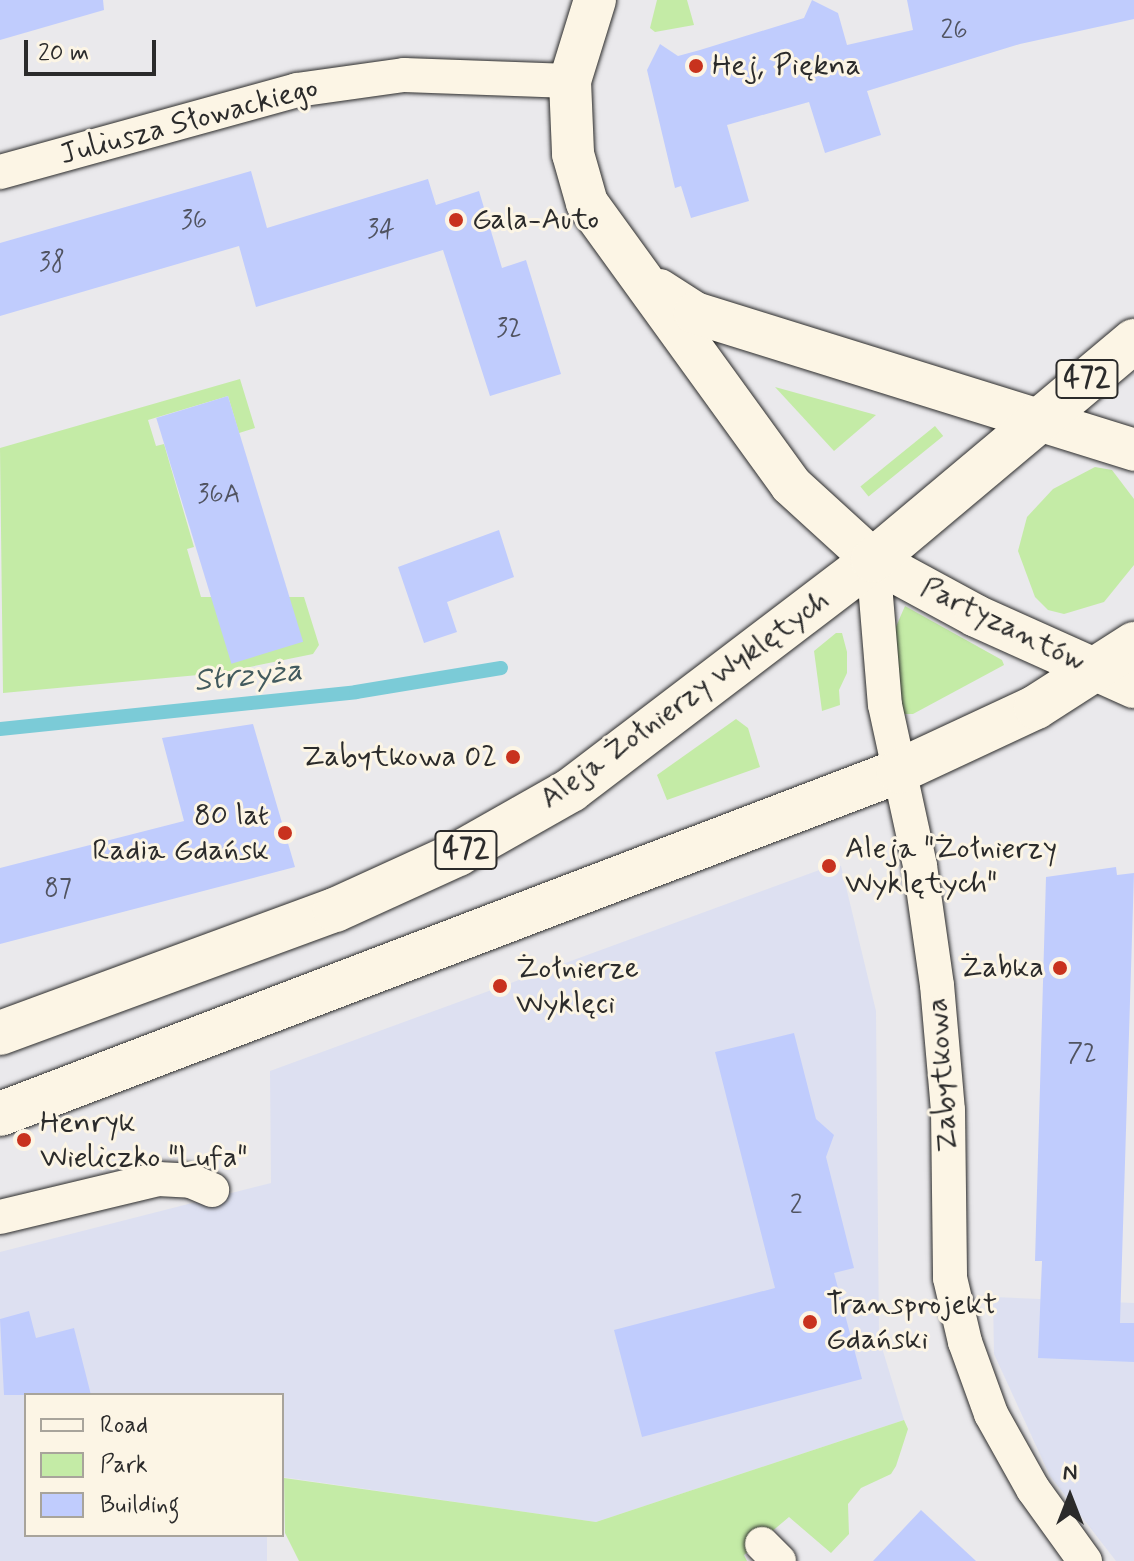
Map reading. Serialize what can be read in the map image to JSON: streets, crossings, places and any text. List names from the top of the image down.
{
  "streets": {
    "main road": ["472", "Aleja Żołnierzy Wyklętych"],
    "street": ["Juliusza Słowackiego", "Partyzantów", "Zabytkowa"]
  },
  "crossings": [
    ["Juliusza Słowackiego", "Partyzantów"],
    ["Partyzantów", "Aleja Żołnierzy Wyklętych"],
    ["Partyzantów", "Zabytkowa"],
    ["Aleja Żołnierzy Wyklętych", "Zabytkowa"]
  ],
  "water": ["Strzyża"],
  "places": [
    "Hej, Piękna",
    "Gala-Auto",
    "Zabytkowa 02",
    "80 lat Radia Gdańsk",
    "Aleja \"Żołnierzy Wyklętych\"",
    "Żabka",
    "Żołnierze Wyklęci",
    "Henryk Wieliczko \"Lufa\"",
    "Transprojekt Gdański"
  ],
  "house_numbers": [
    "26",
    "36",
    "34",
    "38",
    "32",
    "36A",
    "87",
    "72",
    "2"
  ],
  "legend": ["Road", "Park", "Building"],
  "scale_bar": "20 m",
  "north": "top"
}
